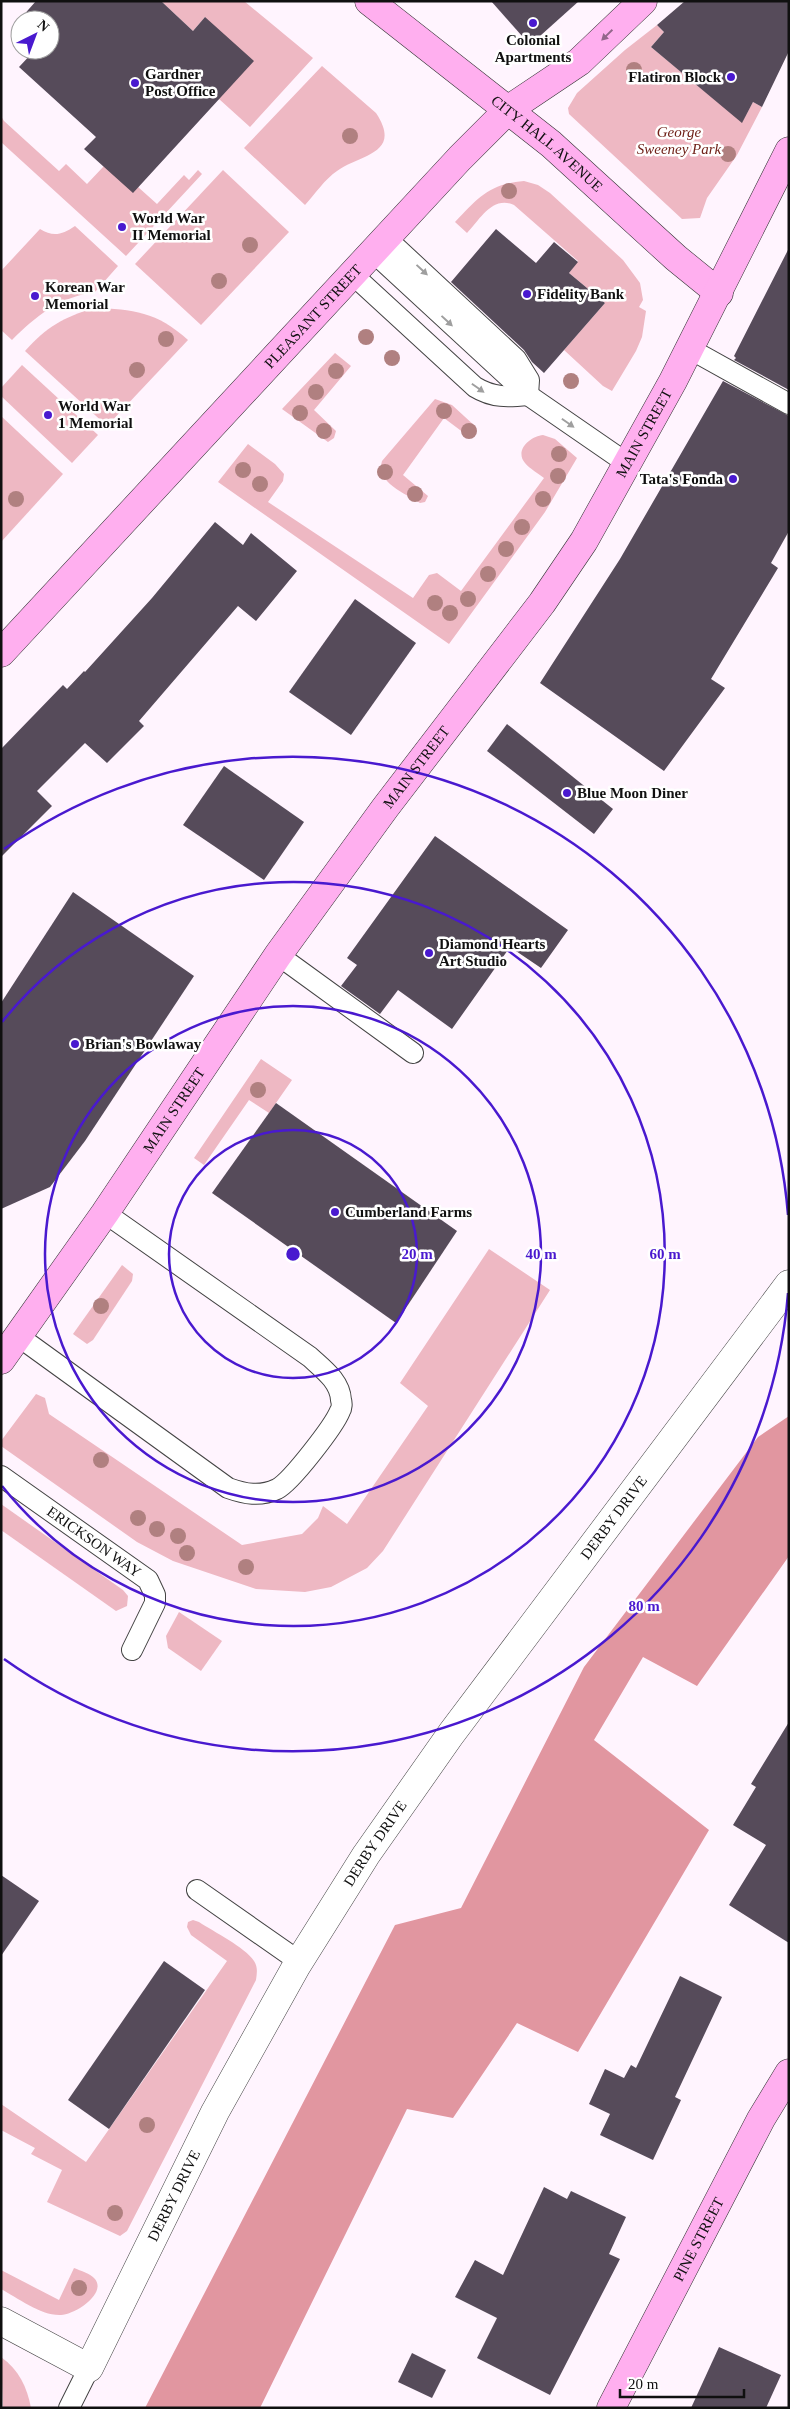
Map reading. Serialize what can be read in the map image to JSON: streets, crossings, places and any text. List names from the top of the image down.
{
  "streets": {
    "street": [
      "CITY HALL AVENUE",
      "PLEASANT STREET",
      "MAIN STREET",
      "DERBY DRIVE",
      "PINE STREET"
    ],
    "lane": ["ERICKSON WAY"]
  },
  "crossings": [
    ["CITY HALL AVENUE", "PLEASANT STREET"],
    ["CITY HALL AVENUE", "MAIN STREET"]
  ],
  "parks": ["George Sweeney Park"],
  "places": [
    "Colonial Apartments",
    "Flatiron Block",
    "Gardner Post Office",
    "World War II Memorial",
    "Fidelity Bank",
    "Korean War Memorial",
    "World War 1 Memorial",
    "Tata's Fonda",
    "Blue Moon Diner",
    "Diamond Hearts Art Studio",
    "Brian's Bowlaway",
    "Cumberland Farms"
  ],
  "scale_bar": "20 m",
  "north": "top right",
  "rings": [
    "20 m",
    "40 m",
    "60 m",
    "80 m"
  ]
}
